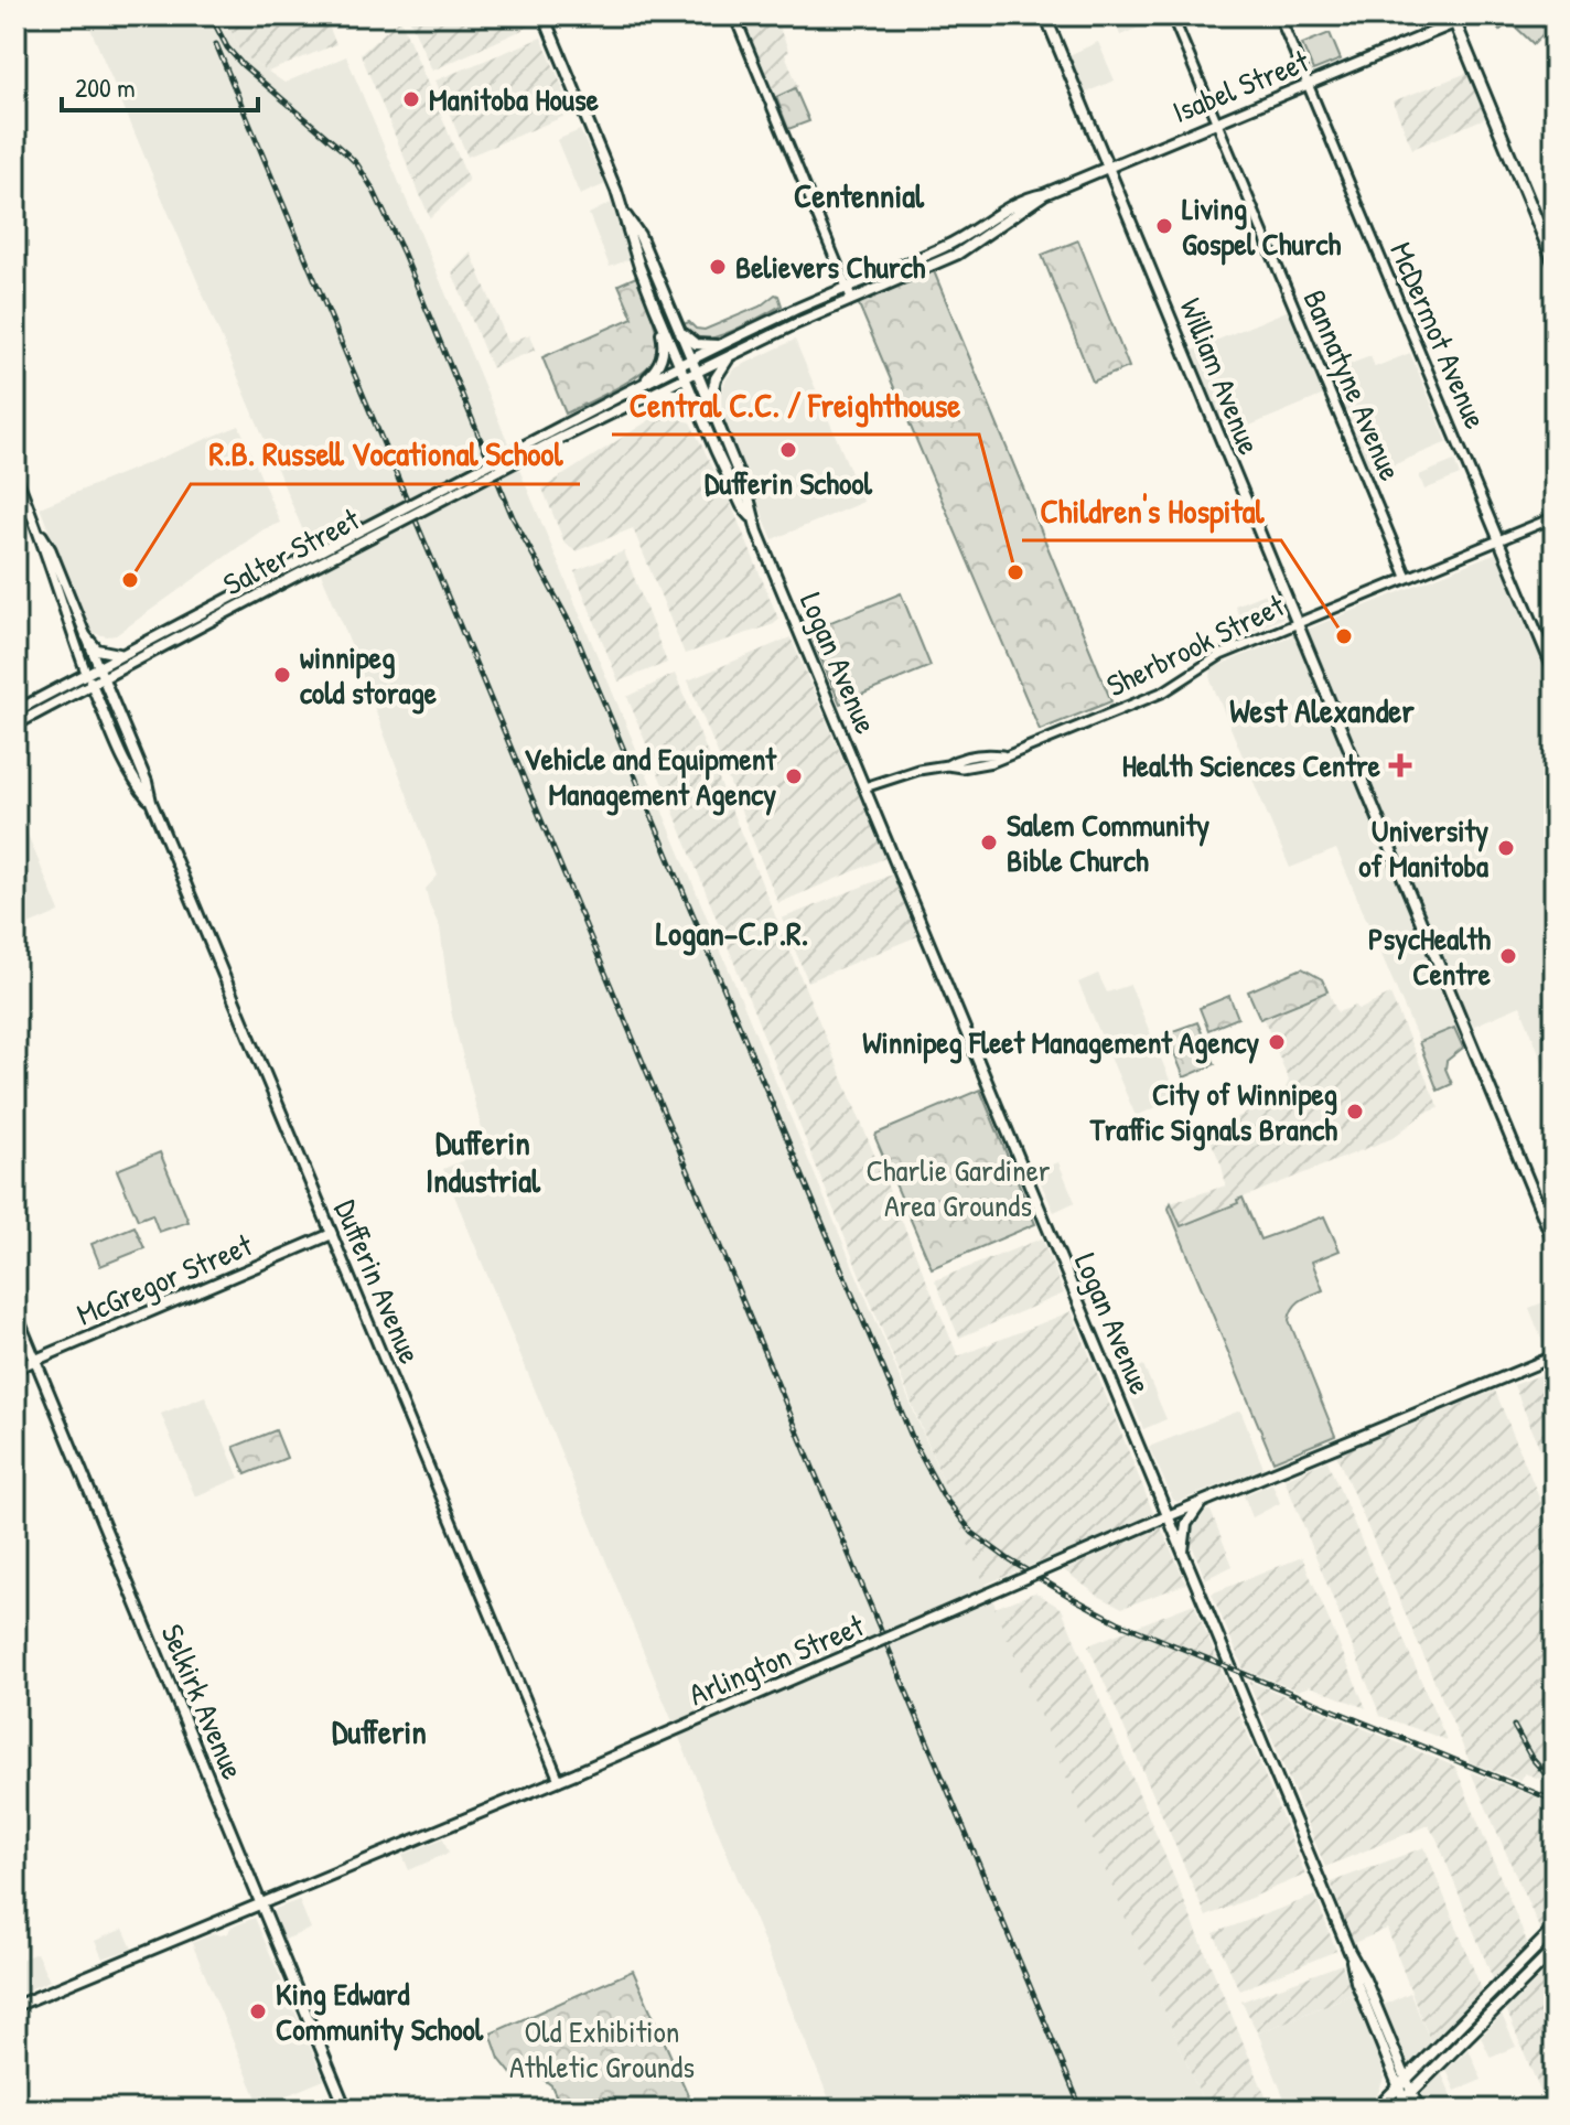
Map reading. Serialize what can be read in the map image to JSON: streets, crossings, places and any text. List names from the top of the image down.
{
  "streets": {
    "main road": [
      "Isabel Street",
      "William Avenue",
      "Salter Street",
      "Logan Avenue",
      "McGregor Street",
      "Dufferin Avenue",
      "Arlington Street",
      "Selkirk Avenue"
    ],
    "street": ["McDermot Avenue", "Bannatyne Avenue", "Sherbrook Street"]
  },
  "crossings": [
    ["Isabel Street", "McDermot Avenue"],
    ["Isabel Street", "William Avenue"],
    ["Isabel Street", "Bannatyne Avenue"],
    ["Isabel Street", "Salter Street"],
    ["Isabel Street", "Logan Avenue"],
    ["McDermot Avenue", "Sherbrook Street"],
    ["William Avenue", "Sherbrook Street"],
    ["Bannatyne Avenue", "Sherbrook Street"],
    ["Salter Street", "Logan Avenue"],
    ["Salter Street", "Dufferin Avenue"],
    ["Sherbrook Street", "Logan Avenue"],
    ["Logan Avenue", "Arlington Street"],
    ["McGregor Street", "Dufferin Avenue"],
    ["McGregor Street", "Selkirk Avenue"],
    ["Dufferin Avenue", "Arlington Street"],
    ["Arlington Street", "Selkirk Avenue"]
  ],
  "districts": [
    "Centennial",
    "West Alexander",
    "Logan–C.P.R.",
    "Dufferin Industrial",
    "Dufferin"
  ],
  "parks": ["Charlie Gardiner Area Grounds", "Old Exhibition Athletic Grounds"],
  "places": {
    "other": [
      "Manitoba House",
      "Living Gospel Church",
      "Believers Church",
      "Dufferin School",
      "Central C.C. / Freighthouse",
      "R.B. Russell Vocational School",
      "Children's Hospital",
      "winnipeg cold storage",
      "Vehicle and Equipment Management Agency",
      "Salem Community Bible Church",
      "University of Manitoba",
      "PsycHealth Centre",
      "Winnipeg Fleet Management Agency",
      "City of Winnipeg Traffic Signals Branch",
      "King Edward Community School"
    ],
    "health": ["Health Sciences Centre"]
  },
  "scale_bar": "200 m"
}
